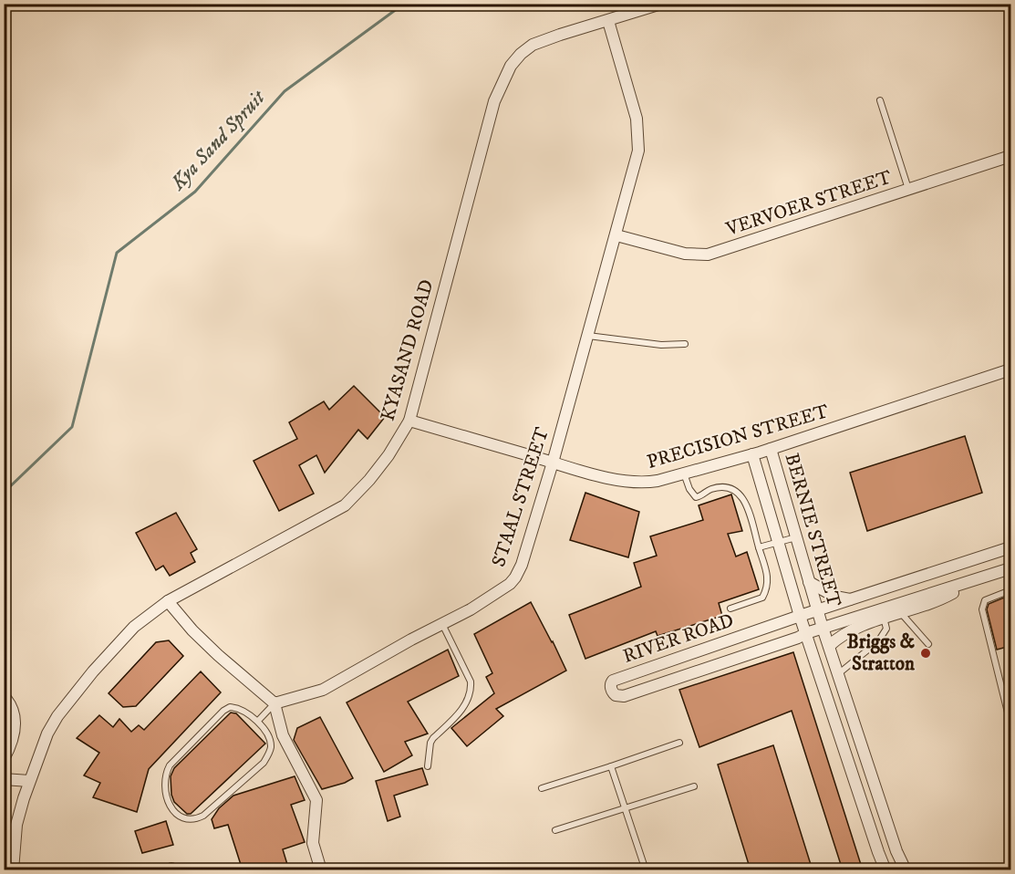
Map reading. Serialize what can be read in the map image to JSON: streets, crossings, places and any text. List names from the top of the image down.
{
  "streets": {
    "street": [
      "VERVOER STREET",
      "KYASAND ROAD",
      "PRECISION STREET",
      "STAAL STREET",
      "BERNIE STREET",
      "RIVER ROAD"
    ]
  },
  "crossings": [
    ["VERVOER STREET", "STAAL STREET"],
    ["KYASAND ROAD", "PRECISION STREET"],
    ["KYASAND ROAD", "STAAL STREET"],
    ["PRECISION STREET", "STAAL STREET"],
    ["PRECISION STREET", "BERNIE STREET"],
    ["BERNIE STREET", "RIVER ROAD"]
  ],
  "water": ["Kya Sand Spruit"],
  "places": ["Briggs & Stratton"]
}
